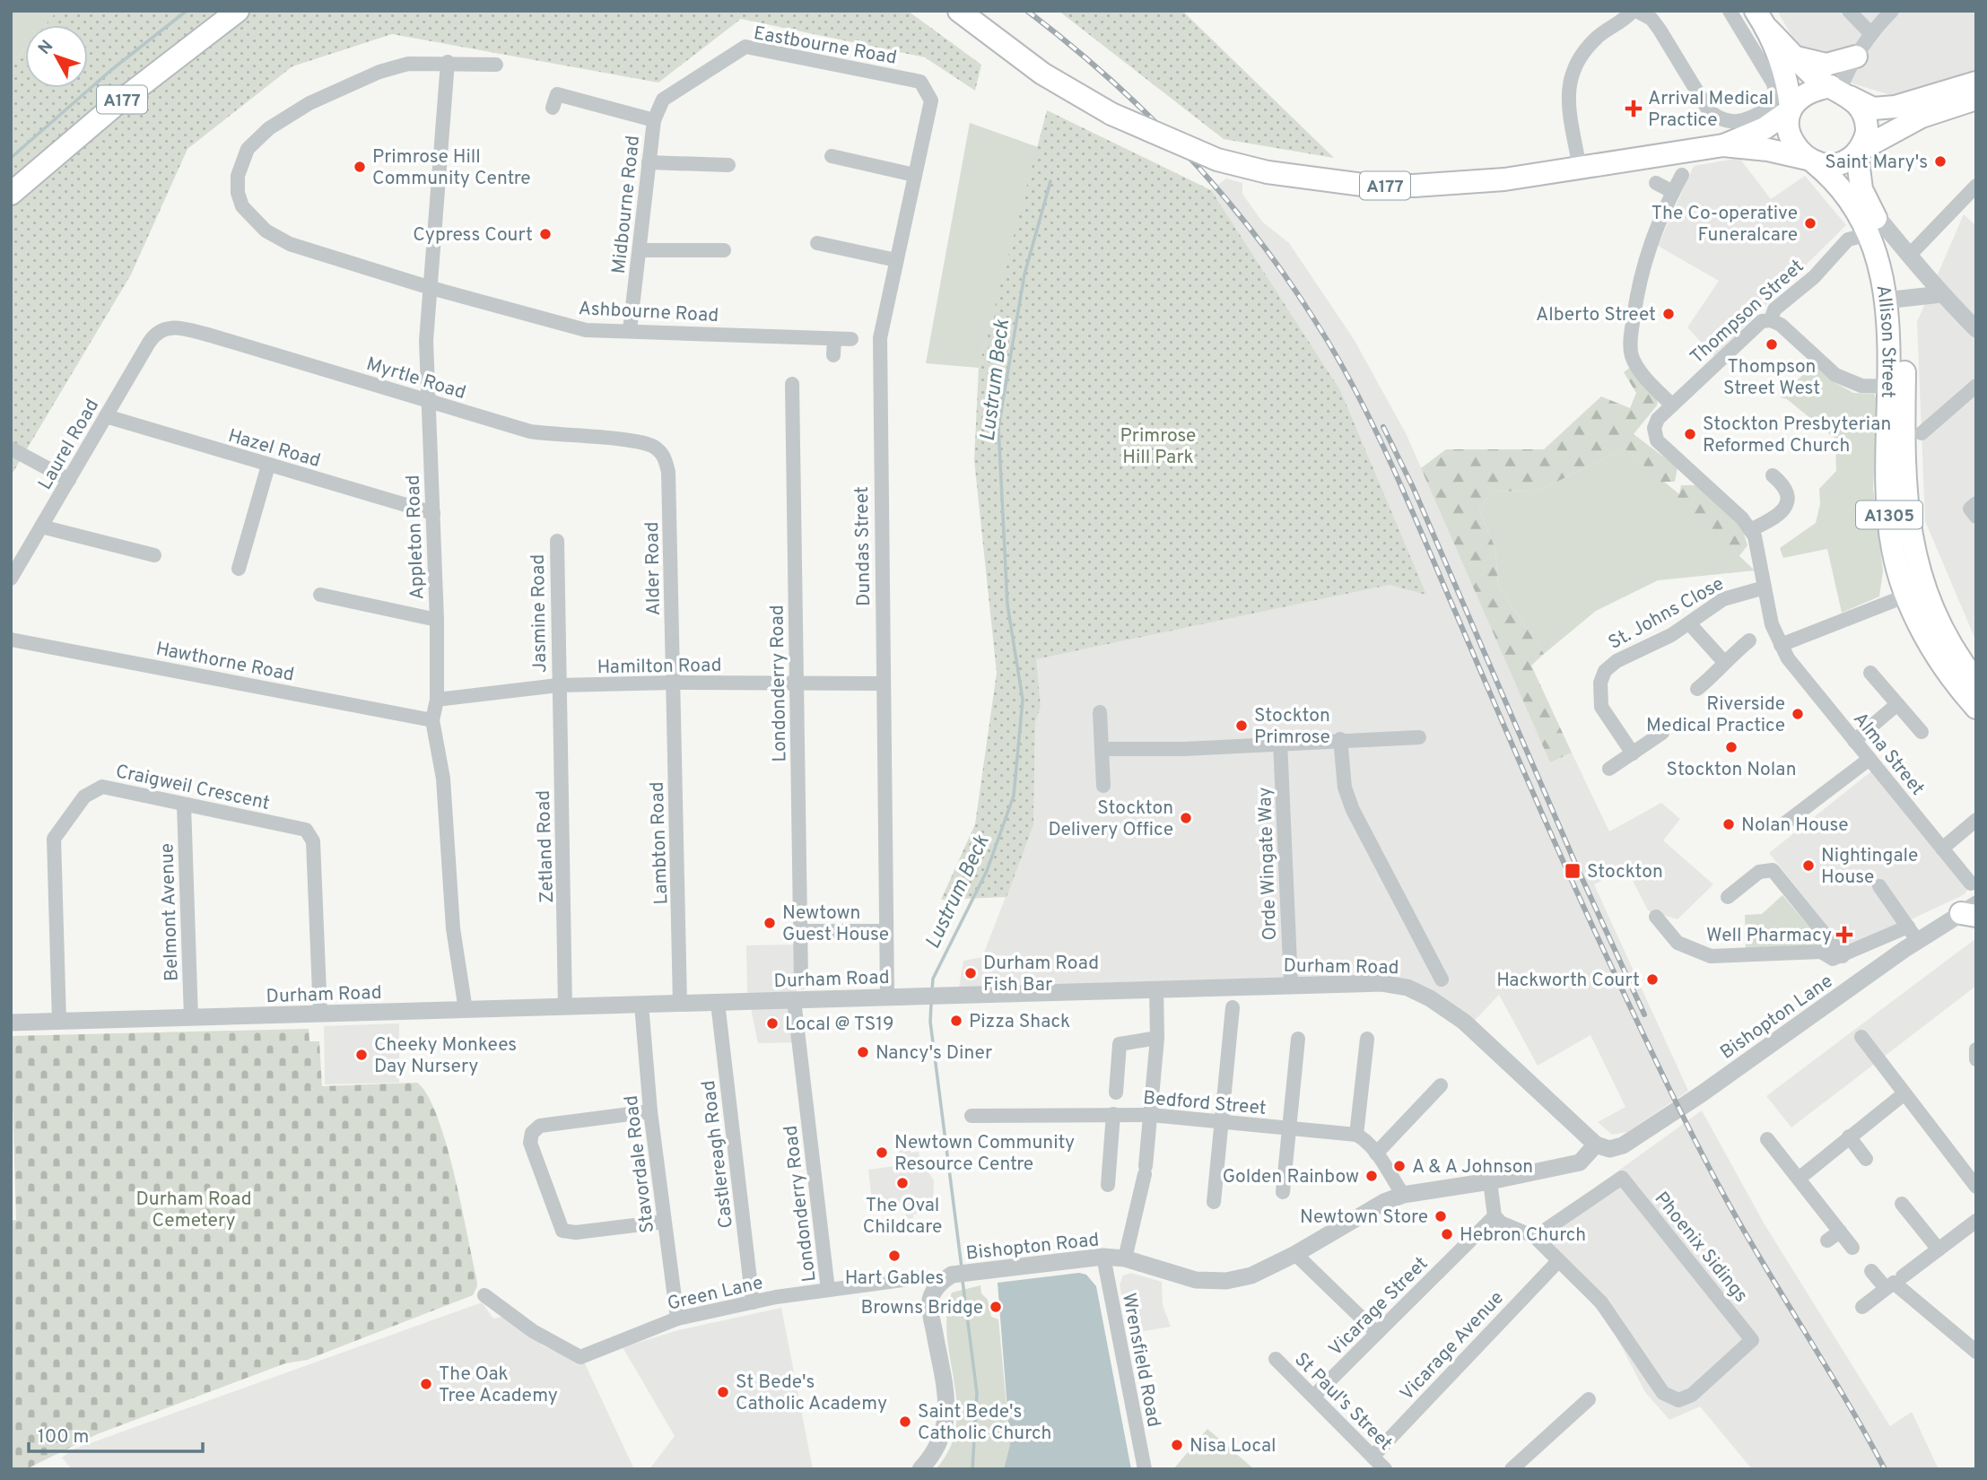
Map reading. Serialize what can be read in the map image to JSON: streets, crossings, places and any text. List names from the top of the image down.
{
  "streets": {
    "main road": ["A177", "Allison Street", "A1305"],
    "street": [
      "Eastbourne Road",
      "Midbourne Road",
      "Ashbourne Road",
      "Thompson Street",
      "Myrtle Road",
      "Laurel Road",
      "Hazel Road",
      "Appleton Road",
      "Dundas Street",
      "Alder Road",
      "St. Johns Close",
      "Jasmine Road",
      "Hawthorne Road",
      "Hamilton Road",
      "Londonderry Road",
      "Alma Street",
      "Craigweil Crescent",
      "Lambton Road",
      "Zetland Road",
      "Orde Wingate Way",
      "Belmont Avenue",
      "Durham Road",
      "Bishopton Lane",
      "Bedford Street",
      "Castlereagh Road",
      "Stavordale Road",
      "Bishopton Road",
      "Phoenix Sidings",
      "Green Lane",
      "Vicarage Street",
      "Vicarage Avenue",
      "Wrensfield Road",
      "St Paul's Street"
    ]
  },
  "crossings": [
    ["Eastbourne Road", "Midbourne Road"],
    ["Eastbourne Road", "Dundas Street"],
    ["A177", "Allison Street"],
    ["Midbourne Road", "Ashbourne Road"],
    ["Ashbourne Road", "Appleton Road"],
    ["Thompson Street", "Allison Street"],
    ["Thompson Street", "Alma Street"],
    ["Myrtle Road", "Laurel Road"],
    ["Myrtle Road", "Appleton Road"],
    ["Myrtle Road", "Alder Road"],
    ["Laurel Road", "Hazel Road"],
    ["Hazel Road", "Appleton Road"],
    ["Appleton Road", "Hawthorne Road"],
    ["Appleton Road", "Hamilton Road"],
    ["Appleton Road", "Durham Road"],
    ["Dundas Street", "Hamilton Road"],
    ["Dundas Street", "Durham Road"],
    ["Alder Road", "Hamilton Road"],
    ["Alder Road", "Lambton Road"],
    ["St. Johns Close", "Alma Street"],
    ["Jasmine Road", "Hamilton Road"],
    ["Jasmine Road", "Zetland Road"],
    ["Hamilton Road", "Londonderry Road"],
    ["Hamilton Road", "Lambton Road"],
    ["Hamilton Road", "Zetland Road"],
    ["Londonderry Road", "Durham Road"],
    ["Londonderry Road", "Green Lane"],
    ["Craigweil Crescent", "Belmont Avenue"],
    ["Craigweil Crescent", "Durham Road"],
    ["Lambton Road", "Durham Road"],
    ["Zetland Road", "Durham Road"],
    ["Orde Wingate Way", "Durham Road"],
    ["Belmont Avenue", "Durham Road"],
    ["Durham Road", "Bishopton Lane"],
    ["Durham Road", "Castlereagh Road"],
    ["Durham Road", "Stavordale Road"],
    ["Durham Road", "Bishopton Road"],
    ["Bishopton Lane", "Bishopton Road"],
    ["Castlereagh Road", "Green Lane"],
    ["Stavordale Road", "Green Lane"],
    ["Bishopton Road", "Green Lane"],
    ["Bishopton Road", "Wrensfield Road"],
    ["Phoenix Sidings", "Vicarage Avenue"],
    ["Vicarage Street", "St Paul's Street"],
    ["Vicarage Avenue", "St Paul's Street"]
  ],
  "water": ["Lustrum Beck"],
  "parks": ["Primrose Hill Park", "Durham Road Cemetery"],
  "places": {
    "health": ["Arrival Medical Practice", "Well Pharmacy"],
    "other": [
      "Saint Mary's",
      "Primrose Hill Community Centre",
      "The Co-operative Funeralcare",
      "Cypress Court",
      "Alberto Street",
      "Thompson Street West",
      "Stockton Presbyterian Reformed Church",
      "Riverside Medical Practice",
      "Stockton Primrose",
      "Stockton Nolan",
      "Stockton Delivery Office",
      "Nolan House",
      "Nightingale House",
      "Newtown Guest House",
      "Durham Road Fish Bar",
      "Hackworth Court",
      "Pizza Shack",
      "Local @ TS19",
      "Nancy's Diner",
      "Cheeky Monkees Day Nursery",
      "Newtown Community Resource Centre",
      "A & A Johnson",
      "Golden Rainbow",
      "The Oval Childcare",
      "Newtown Store",
      "Hebron Church",
      "Hart Gables",
      "Browns Bridge",
      "The Oak Tree Academy",
      "St Bede's Catholic Academy",
      "Saint Bede's Catholic Church",
      "Nisa Local"
    ],
    "transit": ["Stockton"]
  },
  "scale_bar": "100 m",
  "north": "top left"
}
